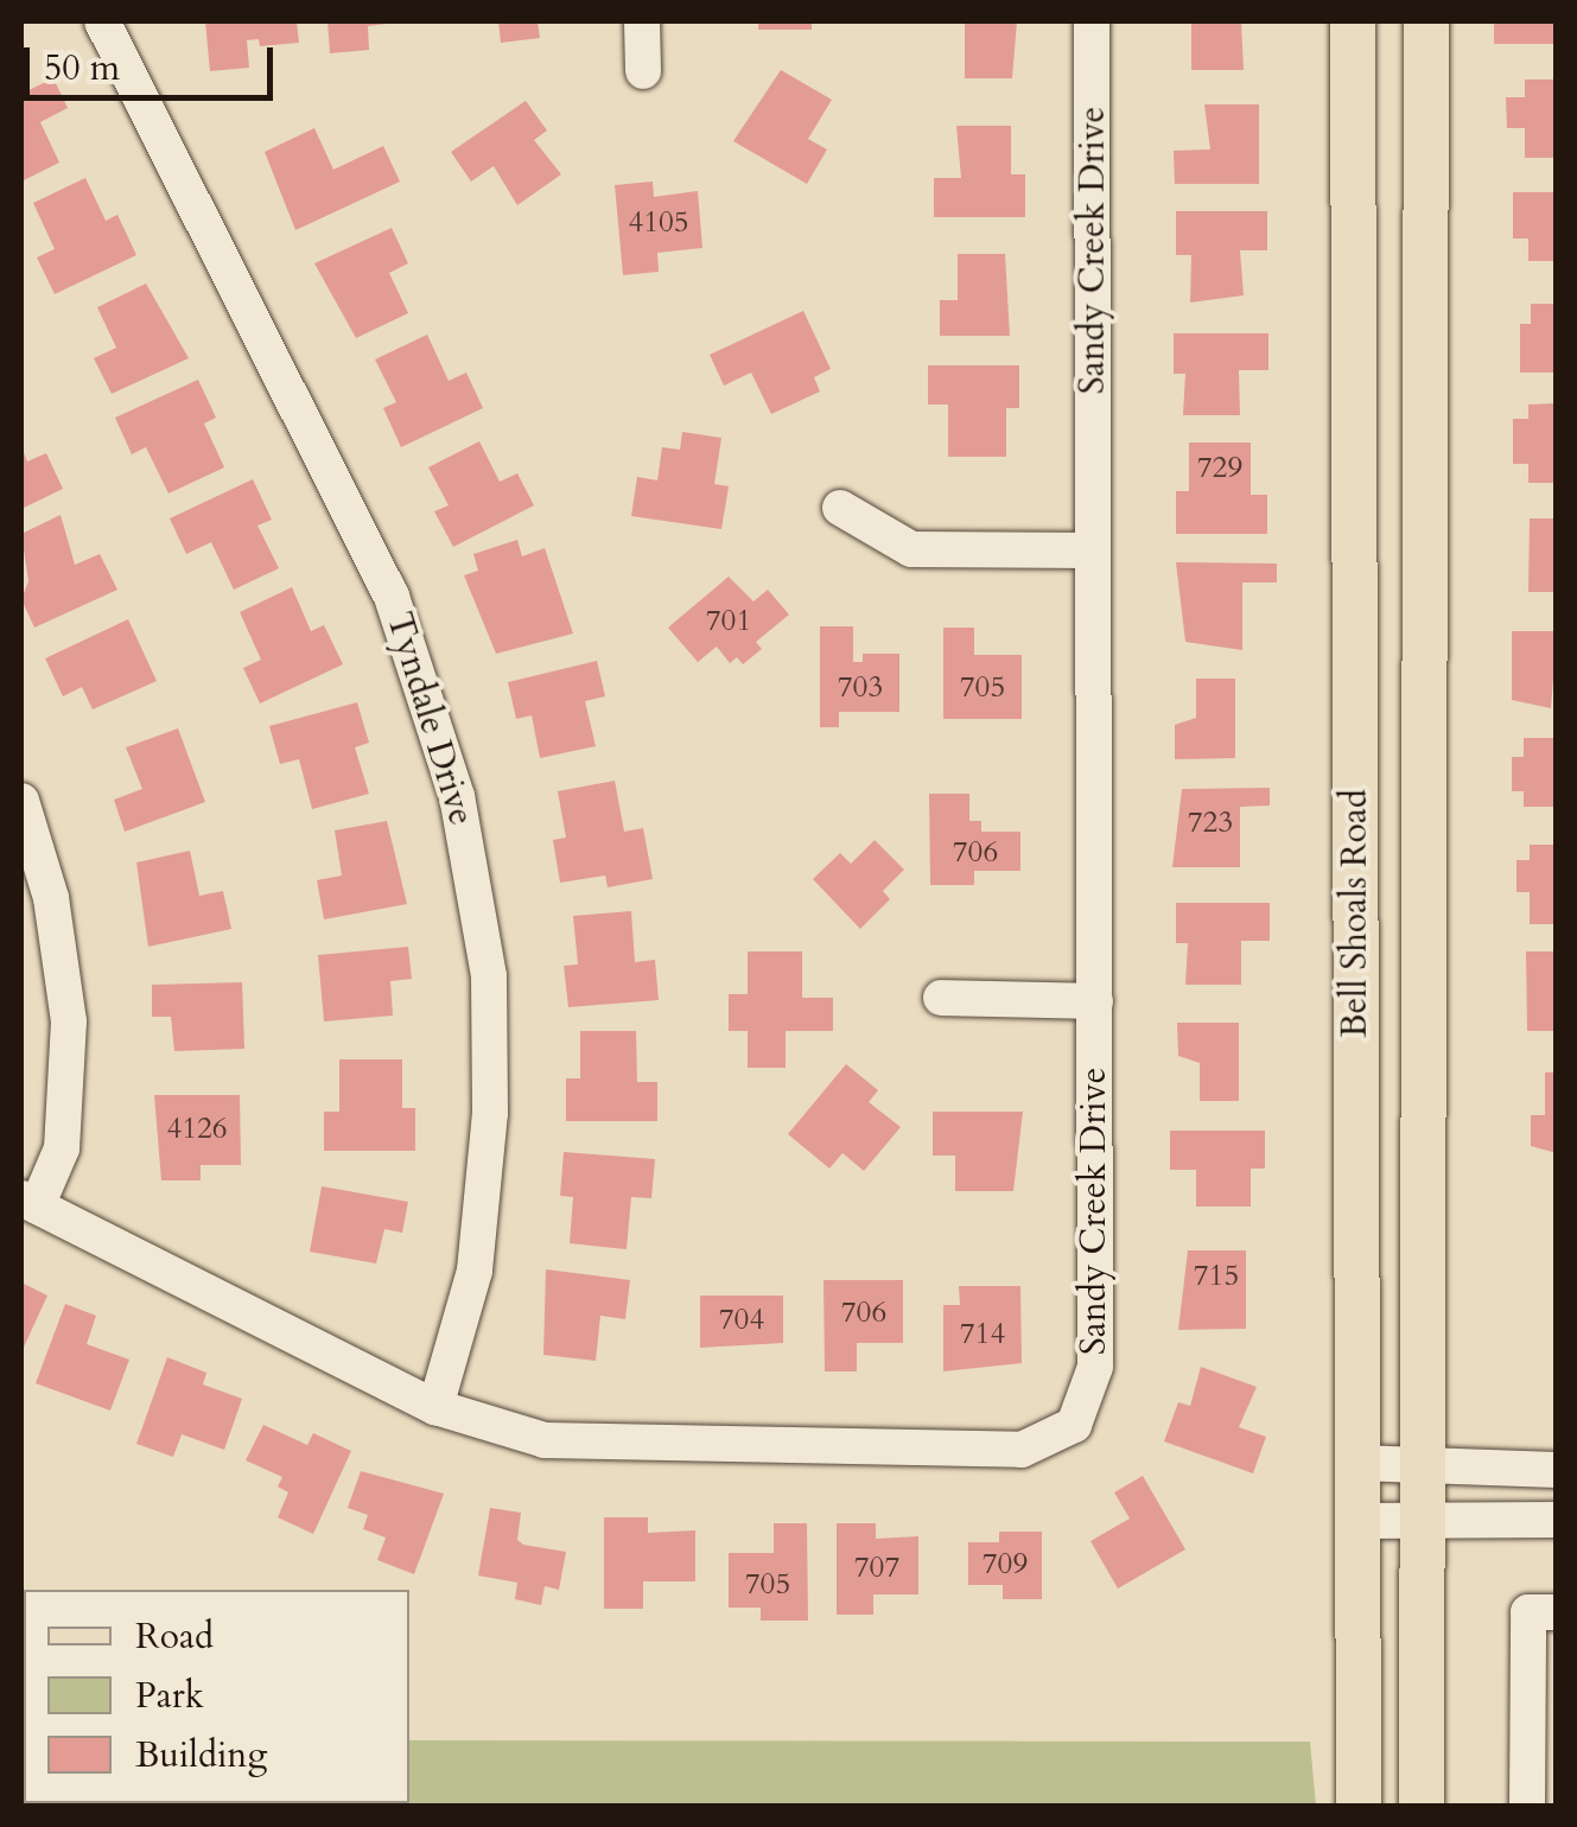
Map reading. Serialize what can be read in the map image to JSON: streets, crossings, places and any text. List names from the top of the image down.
{
  "streets": {
    "main road": ["Bell Shoals Road"],
    "street": ["Sandy Creek Drive", "Tyndale Drive"]
  },
  "crossings": [
    ["Sandy Creek Drive", "Tyndale Drive"]
  ],
  "house_numbers": [
    "4105",
    "729",
    "701",
    "703",
    "705",
    "723",
    "706",
    "4126",
    "715",
    "706",
    "704",
    "714",
    "709",
    "707",
    "705"
  ],
  "legend": ["Road", "Park", "Building"],
  "scale_bar": "50 m"
}
